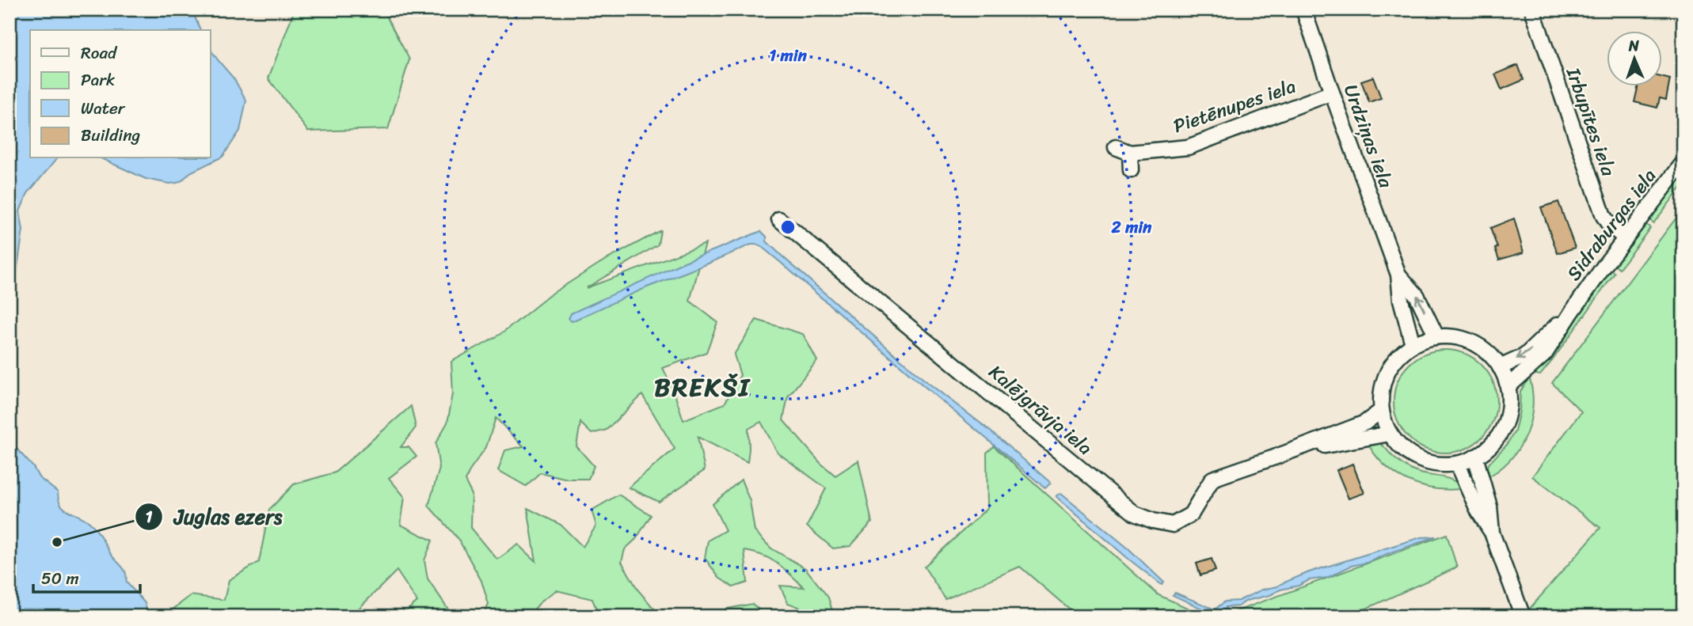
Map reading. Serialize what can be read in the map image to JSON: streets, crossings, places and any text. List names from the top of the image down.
{
  "streets": {
    "street": [
      "Pietēnupes iela",
      "Irbupītes iela",
      "Urdziņas iela",
      "Sidraburgas iela",
      "Kalējgrāvja iela"
    ]
  },
  "crossings": [
    ["Pietēnupes iela", "Urdziņas iela"],
    ["Irbupītes iela", "Sidraburgas iela"],
    ["Urdziņas iela", "Sidraburgas iela"],
    ["Urdziņas iela", "Kalējgrāvja iela"],
    ["Sidraburgas iela", "Kalējgrāvja iela"]
  ],
  "districts": ["BREKŠI"],
  "places": ["Juglas ezers"],
  "legend": [
    "Road",
    "Park",
    "Water",
    "Building"
  ],
  "scale_bar": "50 m",
  "north": "top",
  "rings": ["1 min", "2 min"]
}
